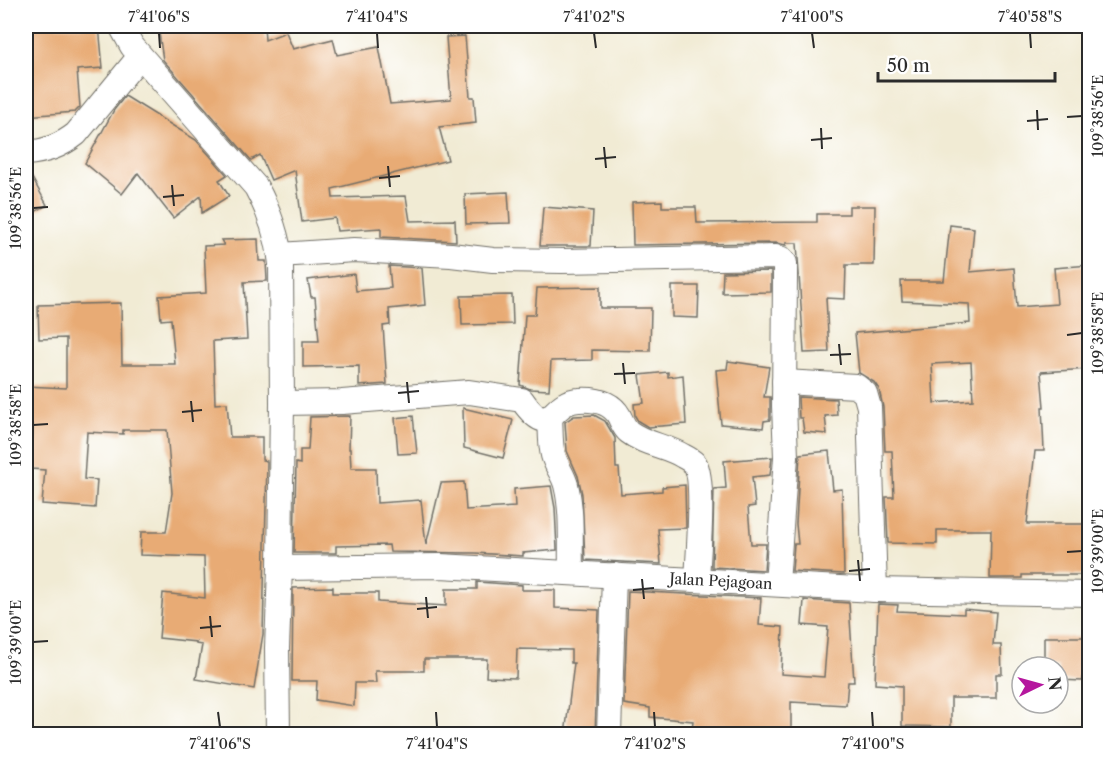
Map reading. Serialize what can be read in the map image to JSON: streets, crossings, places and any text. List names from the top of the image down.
{
  "streets": {
    "street": ["Jalan Pejagoan"]
  },
  "scale_bar": "50 m",
  "north": "right",
  "coordinates": [
    "7°41'06\"S",
    "7°41'04\"S",
    "7°41'02\"S",
    "7°41'00\"S",
    "7°40'58\"S",
    "109°38'56\"E",
    "109°38'58\"E",
    "109°39'00\"E"
  ]
}
